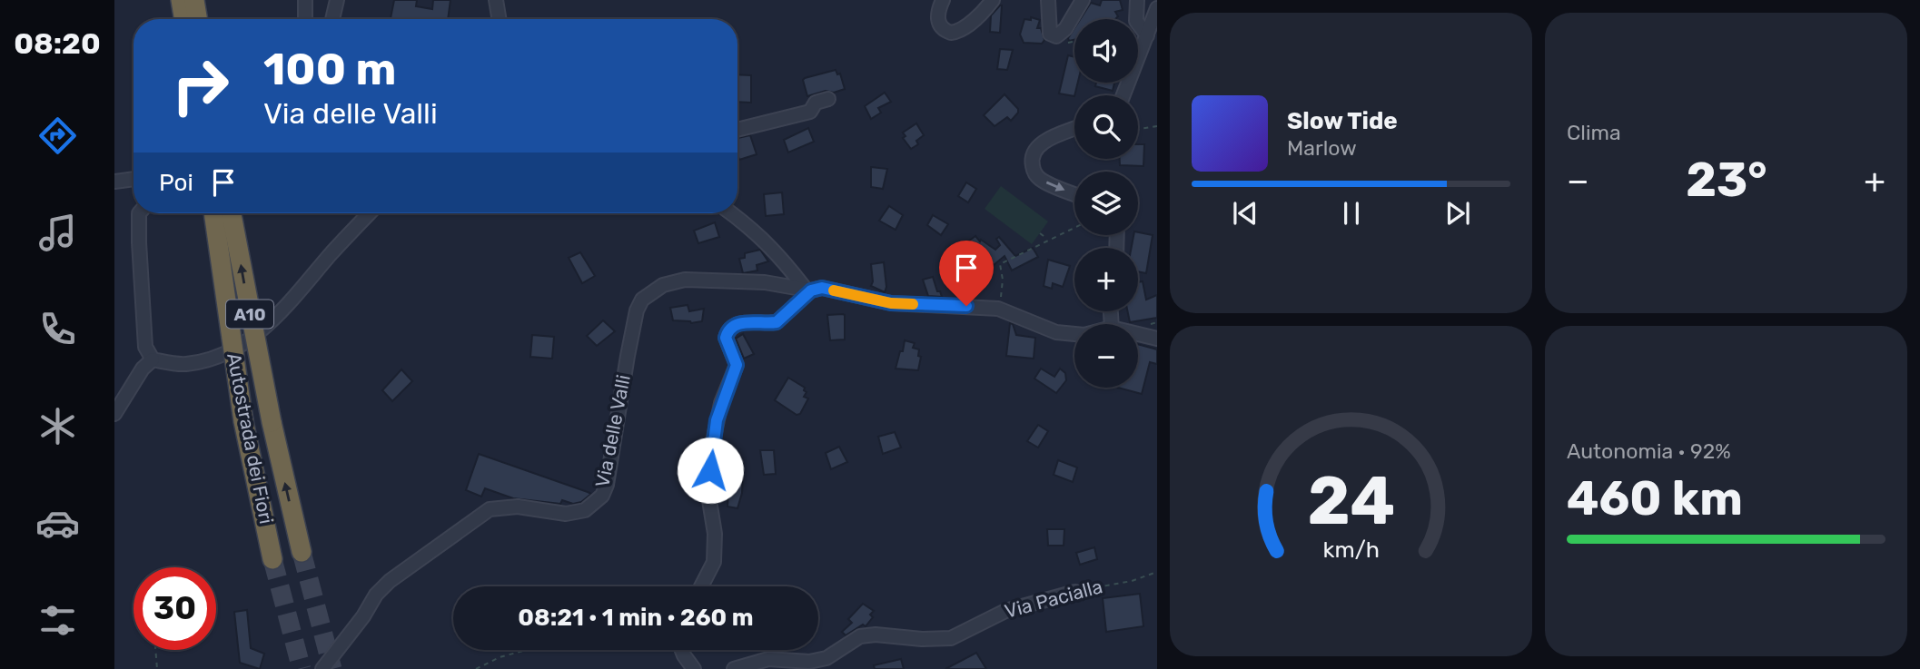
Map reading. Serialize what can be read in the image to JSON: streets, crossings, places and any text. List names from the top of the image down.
{
  "streets": {
    "highway": ["A10", "Autostrada dei Fiori"],
    "street": ["Via delle Valli", "Via Pacialla"]
  },
  "page": {
    "tabs": "08:20",
    "tile": [
      "Clima",
      ["Autonomia · 92%", "460 km"]
    ],
    "map_buttons": ["+", "−"],
    "turn": ["100 m", "Via delle Valli"],
    "song": ["Slow Tide", "Marlow"],
    "then": "Poi",
    "heat": ["−", "23°", "+"],
    "limit": "30",
    "trip": "08:21 · 1 min · 260 m",
    "gauge": ["24", "km/h"]
  }
}
